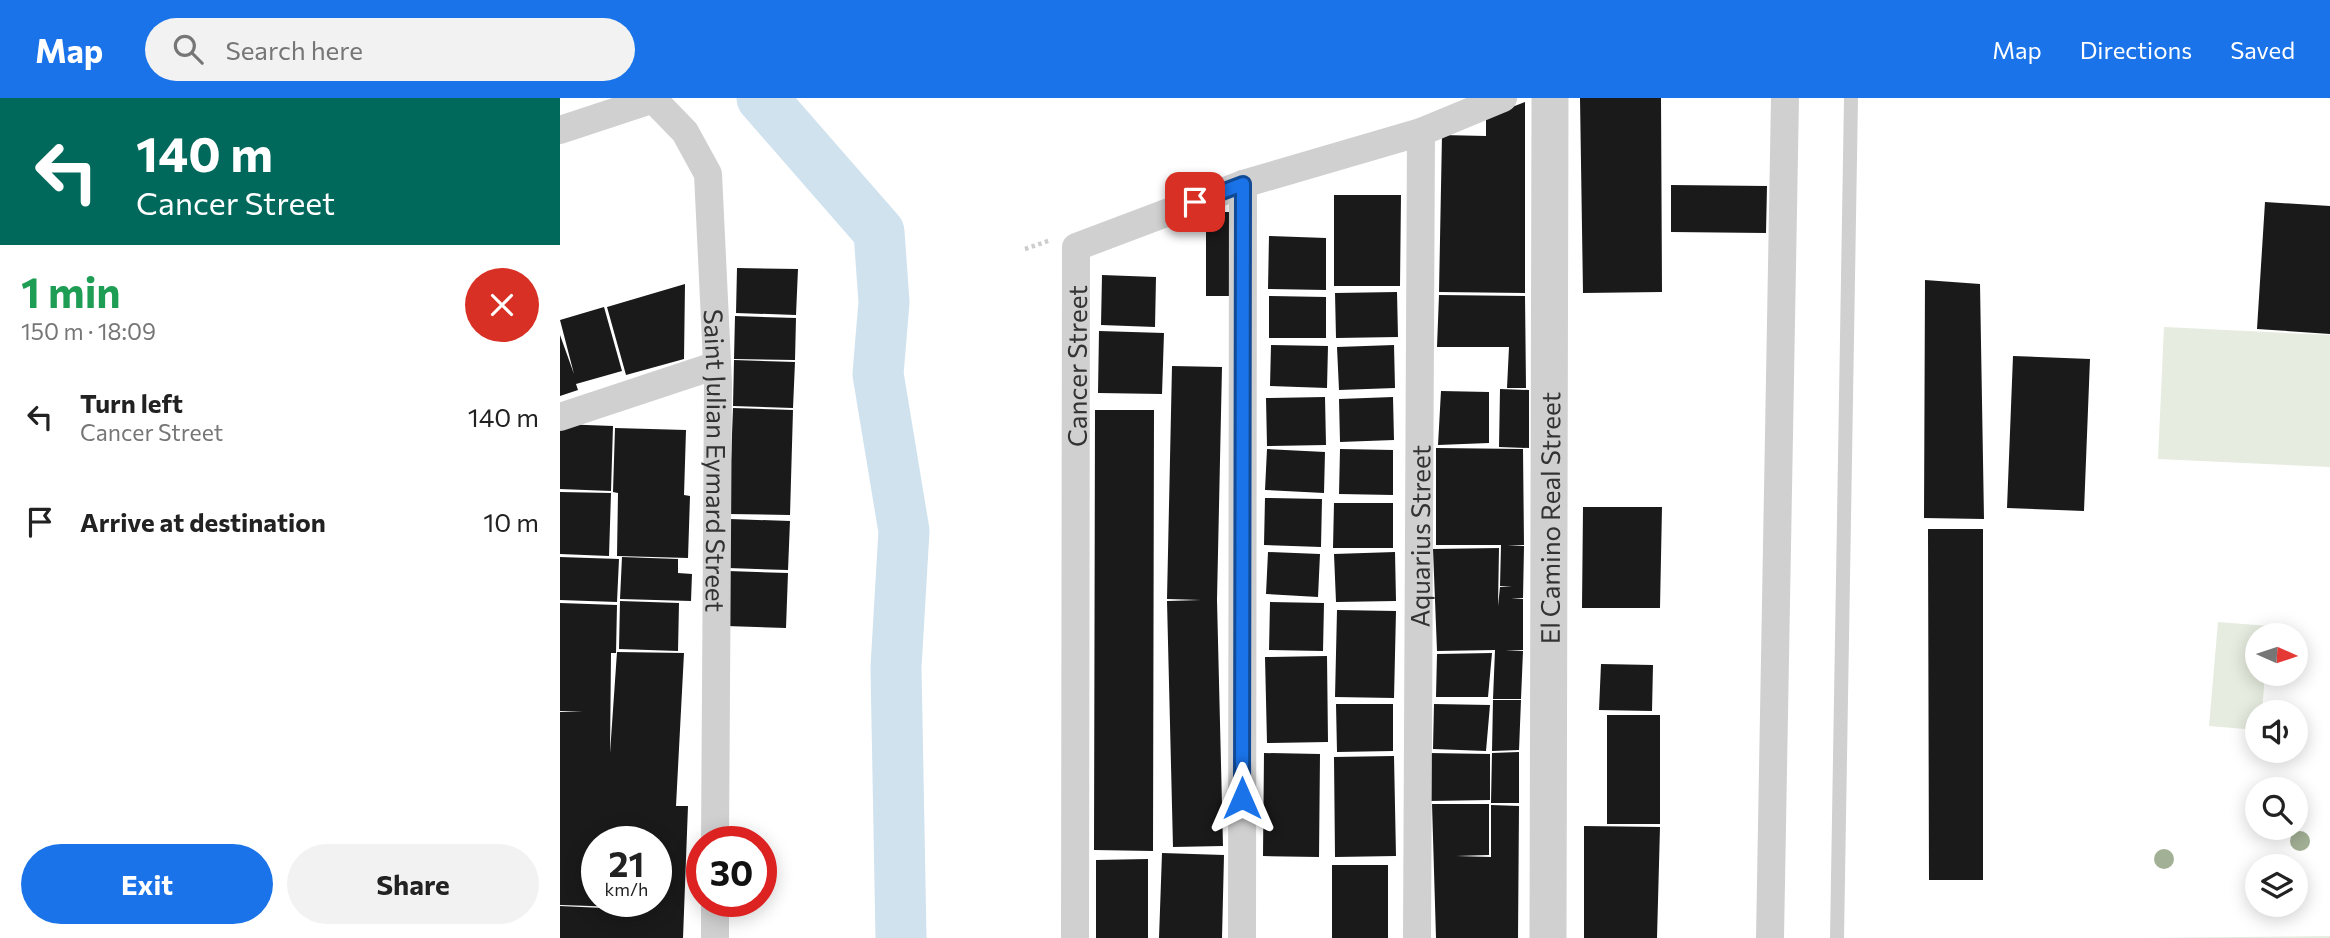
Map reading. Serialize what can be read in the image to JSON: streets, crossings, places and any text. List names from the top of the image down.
{
  "streets": {
    "street": [
      "Cancer Street",
      "Saint Julian Eymard Street",
      "El Camino Real Street",
      "Aquarius Street"
    ]
  },
  "crossings": [
    ["Cancer Street", "Aquarius Street"]
  ],
  "north": "right",
  "page": {
    "header": "Map",
    "search": "Search here",
    "nav": ["Map", "Directions", "Saved"],
    "turn": ["140 m", "Cancer Street"],
    "heading": ["1 min", "150 m · 18:09"],
    "list": [
      {
        "name": "Turn left",
        "note": "Cancer Street",
        "value": "140 m"
      },
      {
        "name": "Arrive at destination",
        "value": "10 m"
      }
    ],
    "speed": "21 km/h",
    "limit": "30",
    "buttons": ["Exit", "Share"]
  }
}
